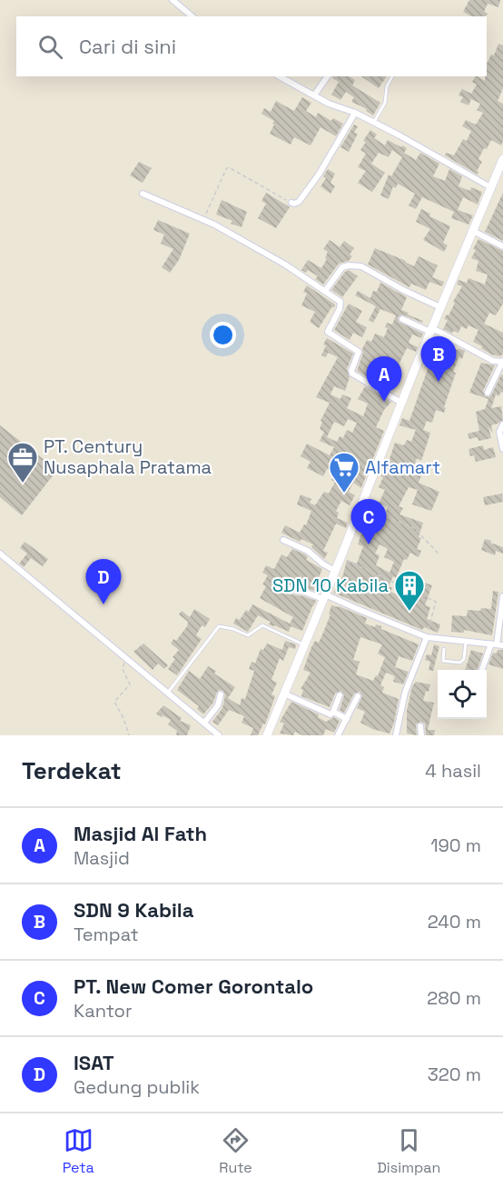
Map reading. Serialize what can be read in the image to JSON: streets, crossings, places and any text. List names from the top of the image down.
{
  "places": {
    "office": ["PT. Century Nusaphala Pratama"],
    "supermarket": ["Alfamart"],
    "building": ["SDN 10 Kabila"]
  },
  "page": {
    "search": "Cari di sini",
    "pins": [
      "B",
      "A",
      "C",
      "D"
    ],
    "heading": ["Terdekat", "4 hasil"],
    "list": [
      {
        "mark": "A",
        "name": "Masjid Al Fath",
        "note": "Masjid",
        "value": "190 m"
      },
      {
        "mark": "B",
        "name": "SDN 9 Kabila",
        "note": "Tempat",
        "value": "240 m"
      },
      {
        "mark": "C",
        "name": "PT. New Comer Gorontalo",
        "note": "Kantor",
        "value": "280 m"
      },
      {
        "mark": "D",
        "name": "ISAT",
        "note": "Gedung publik",
        "value": "320 m"
      }
    ],
    "nav": ["Peta", "Rute", "Disimpan"]
  }
}
